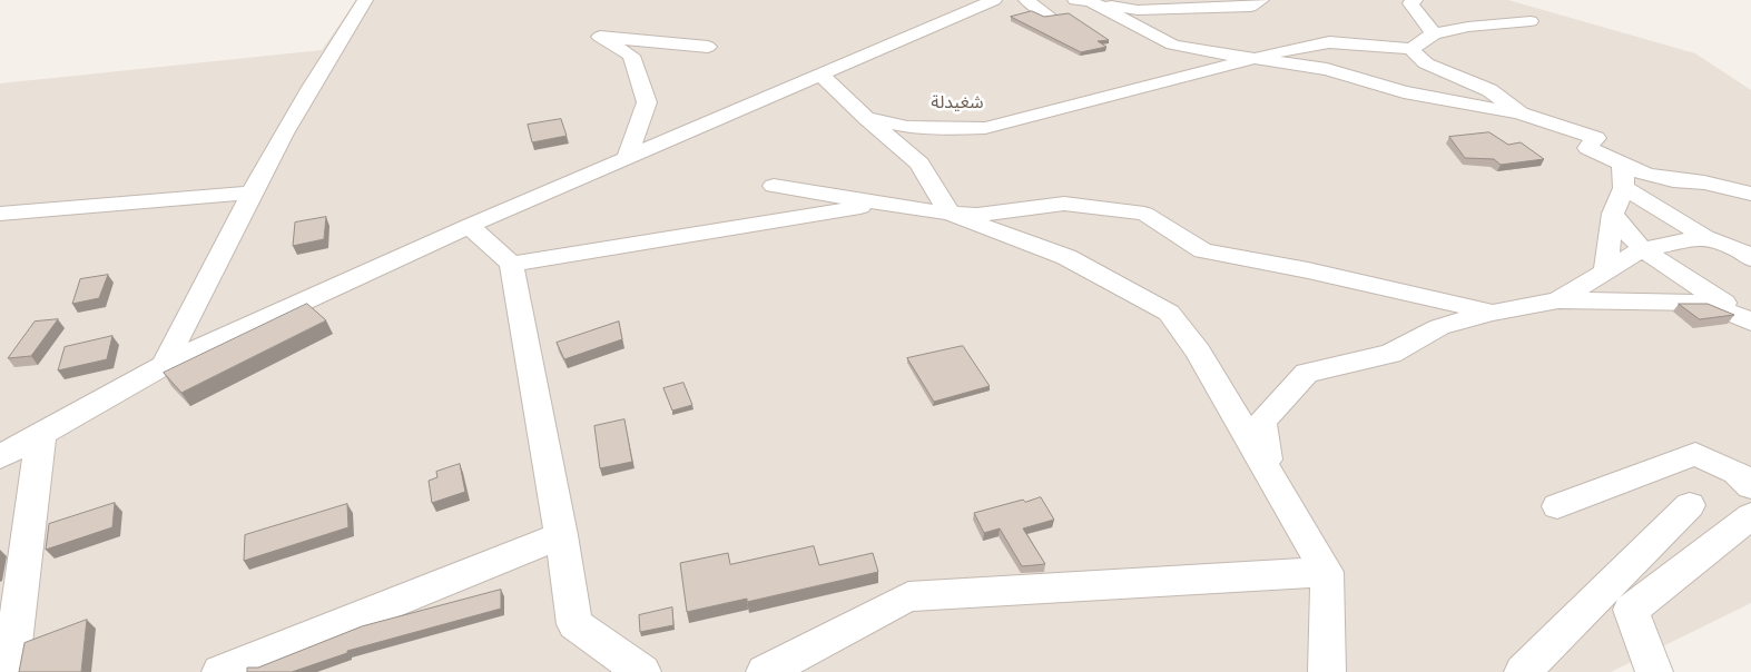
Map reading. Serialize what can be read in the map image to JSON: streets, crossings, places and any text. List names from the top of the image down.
{
  "districts": ["شغيدلة"]
}
